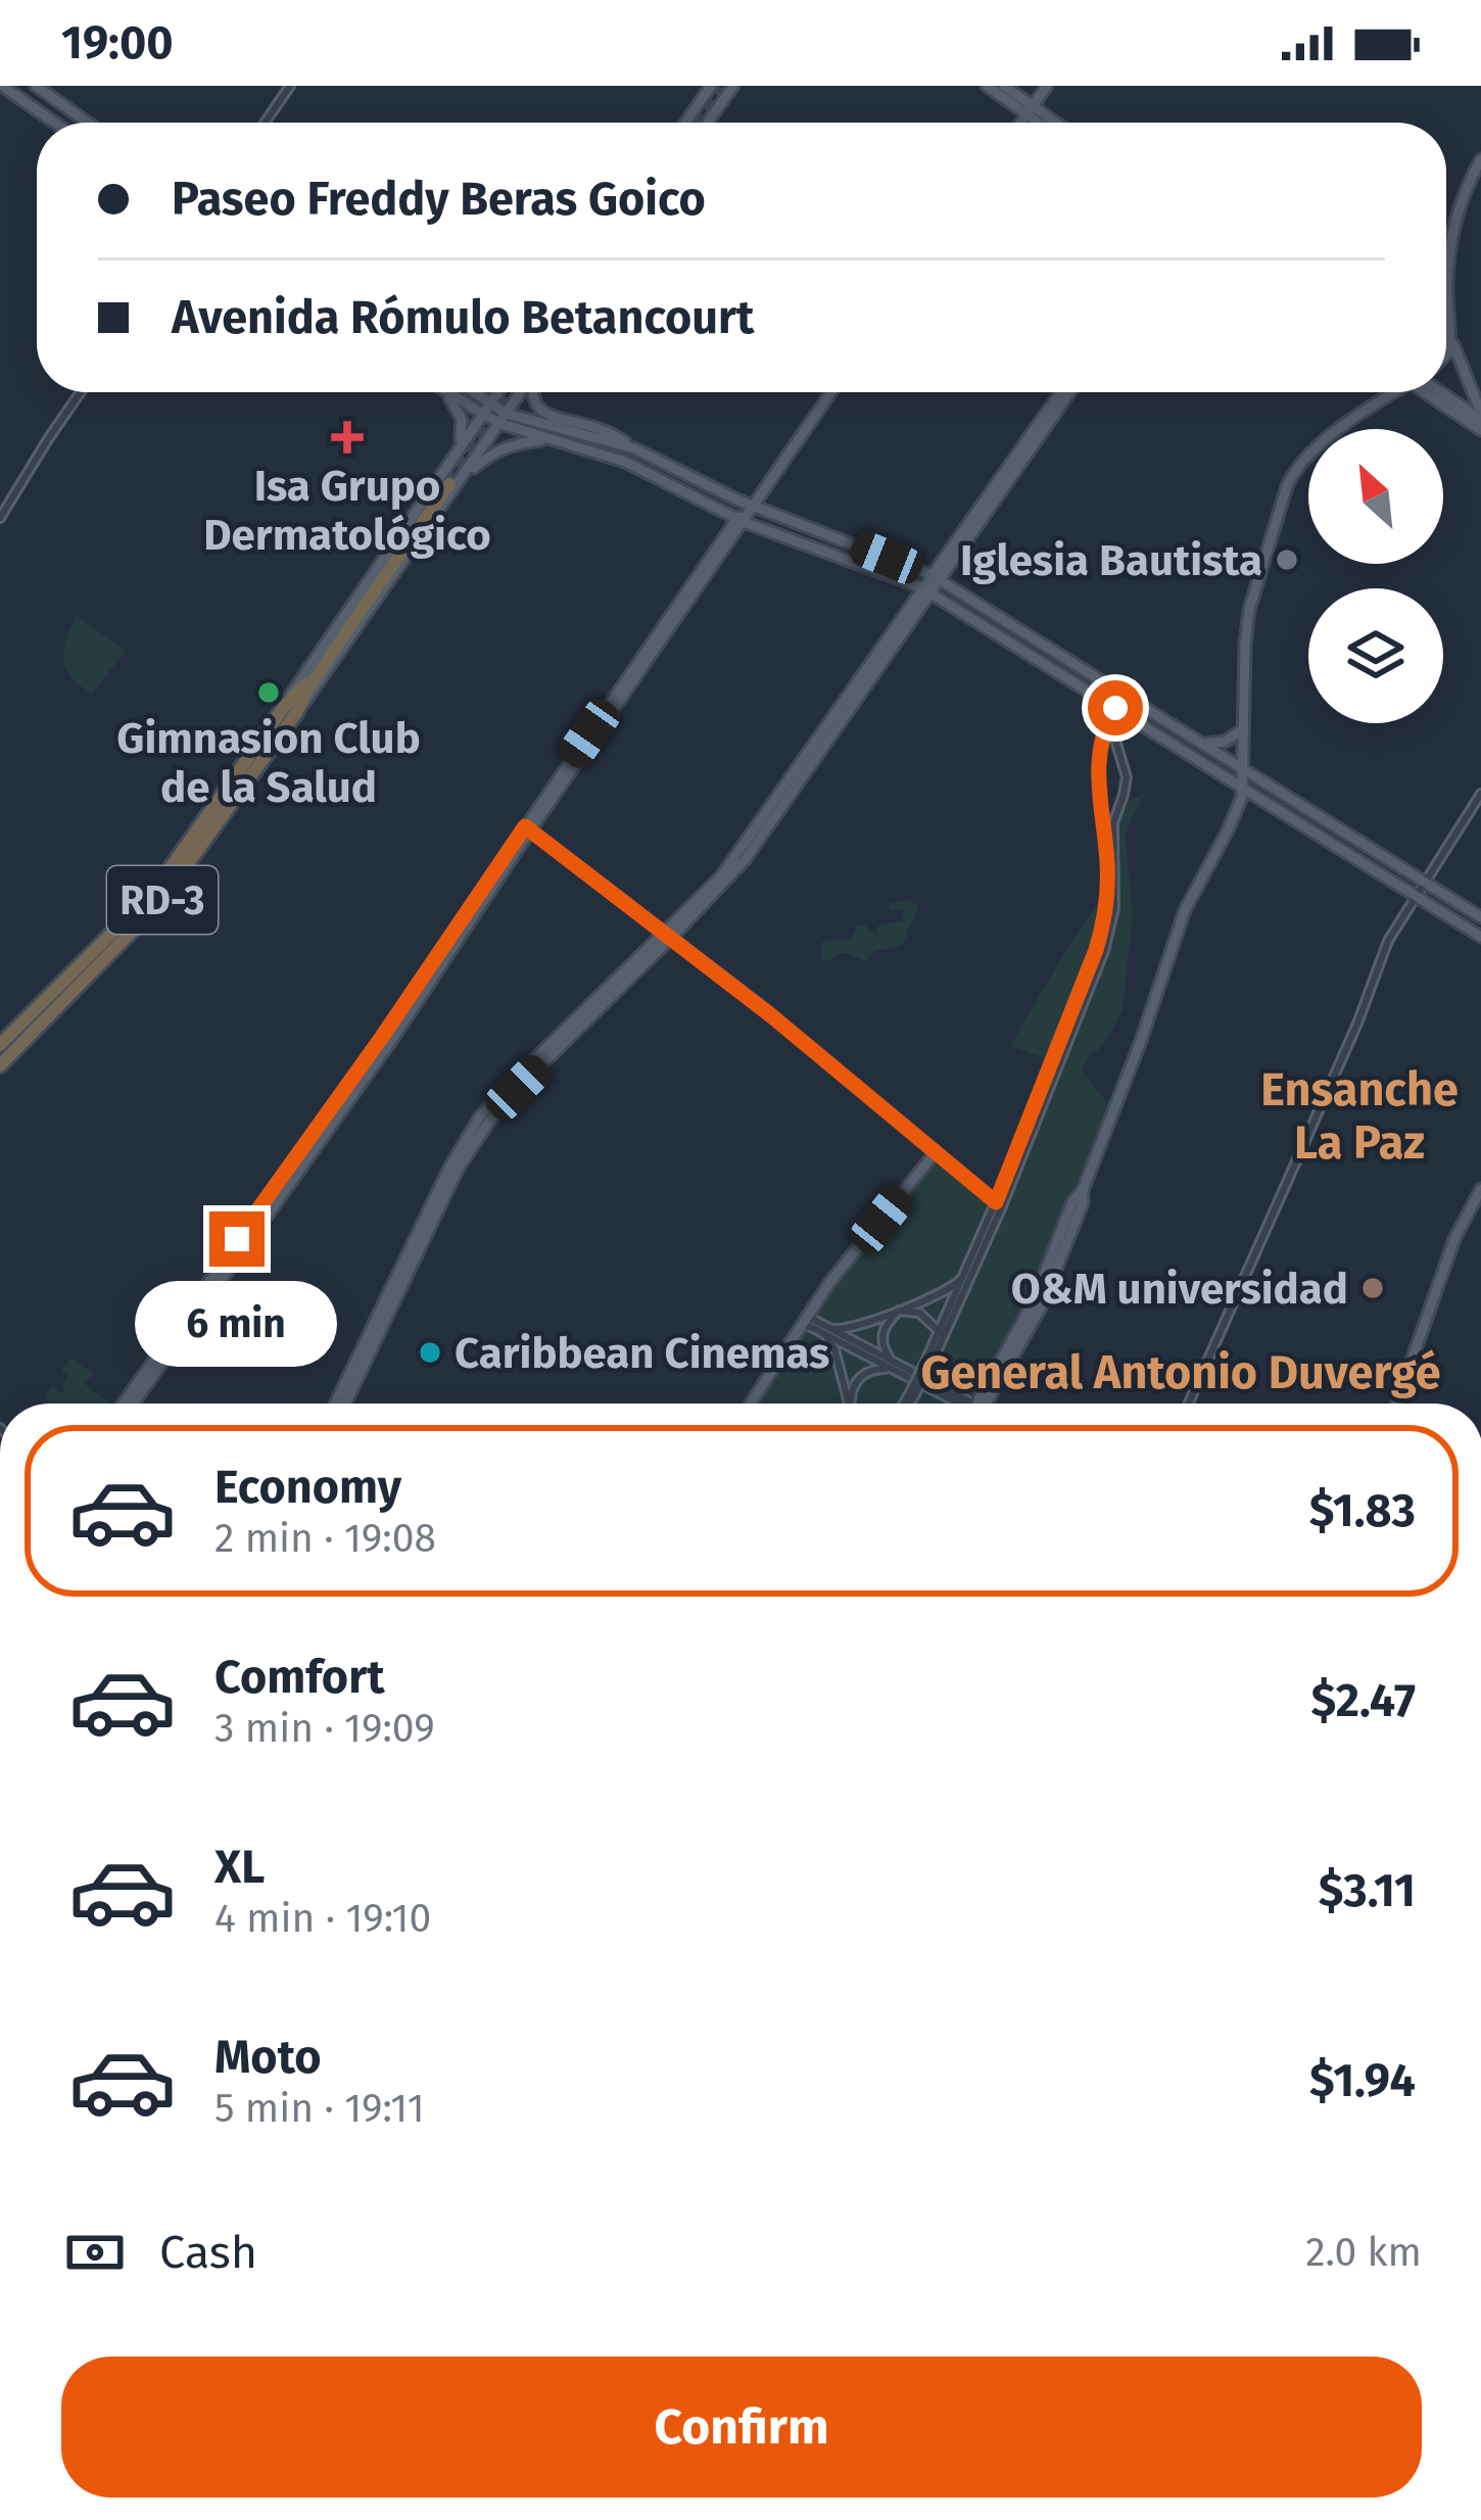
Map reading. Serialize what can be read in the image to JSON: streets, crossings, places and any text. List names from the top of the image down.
{
  "streets": {
    "highway": ["RD-3"]
  },
  "districts": ["Ensanche La Paz", "General Antonio Duvergé"],
  "places": {
    "health": ["Isa Grupo Dermatológico"],
    "other": [
      "Iglesia Bautista",
      "Gimnasion Club de la Salud",
      "O&M universidad",
      "Caribbean Cinemas"
    ]
  },
  "north": "top left",
  "page": {
    "status": "19:00",
    "banner": ["Paseo Freddy Beras Goico", "Avenida Rómulo Betancourt"],
    "bubble": "6 min",
    "list": [
      {
        "name": "Economy",
        "note": "2 min · 19:08",
        "value": "$1.83"
      },
      {
        "name": "Comfort",
        "note": "3 min · 19:09",
        "value": "$2.47"
      },
      {
        "name": "XL",
        "note": "4 min · 19:10",
        "value": "$3.11"
      },
      {
        "name": "Moto",
        "note": "5 min · 19:11",
        "value": "$1.94"
      }
    ],
    "pay": ["Cash", "2.0 km"],
    "buttons": "Confirm"
  }
}
